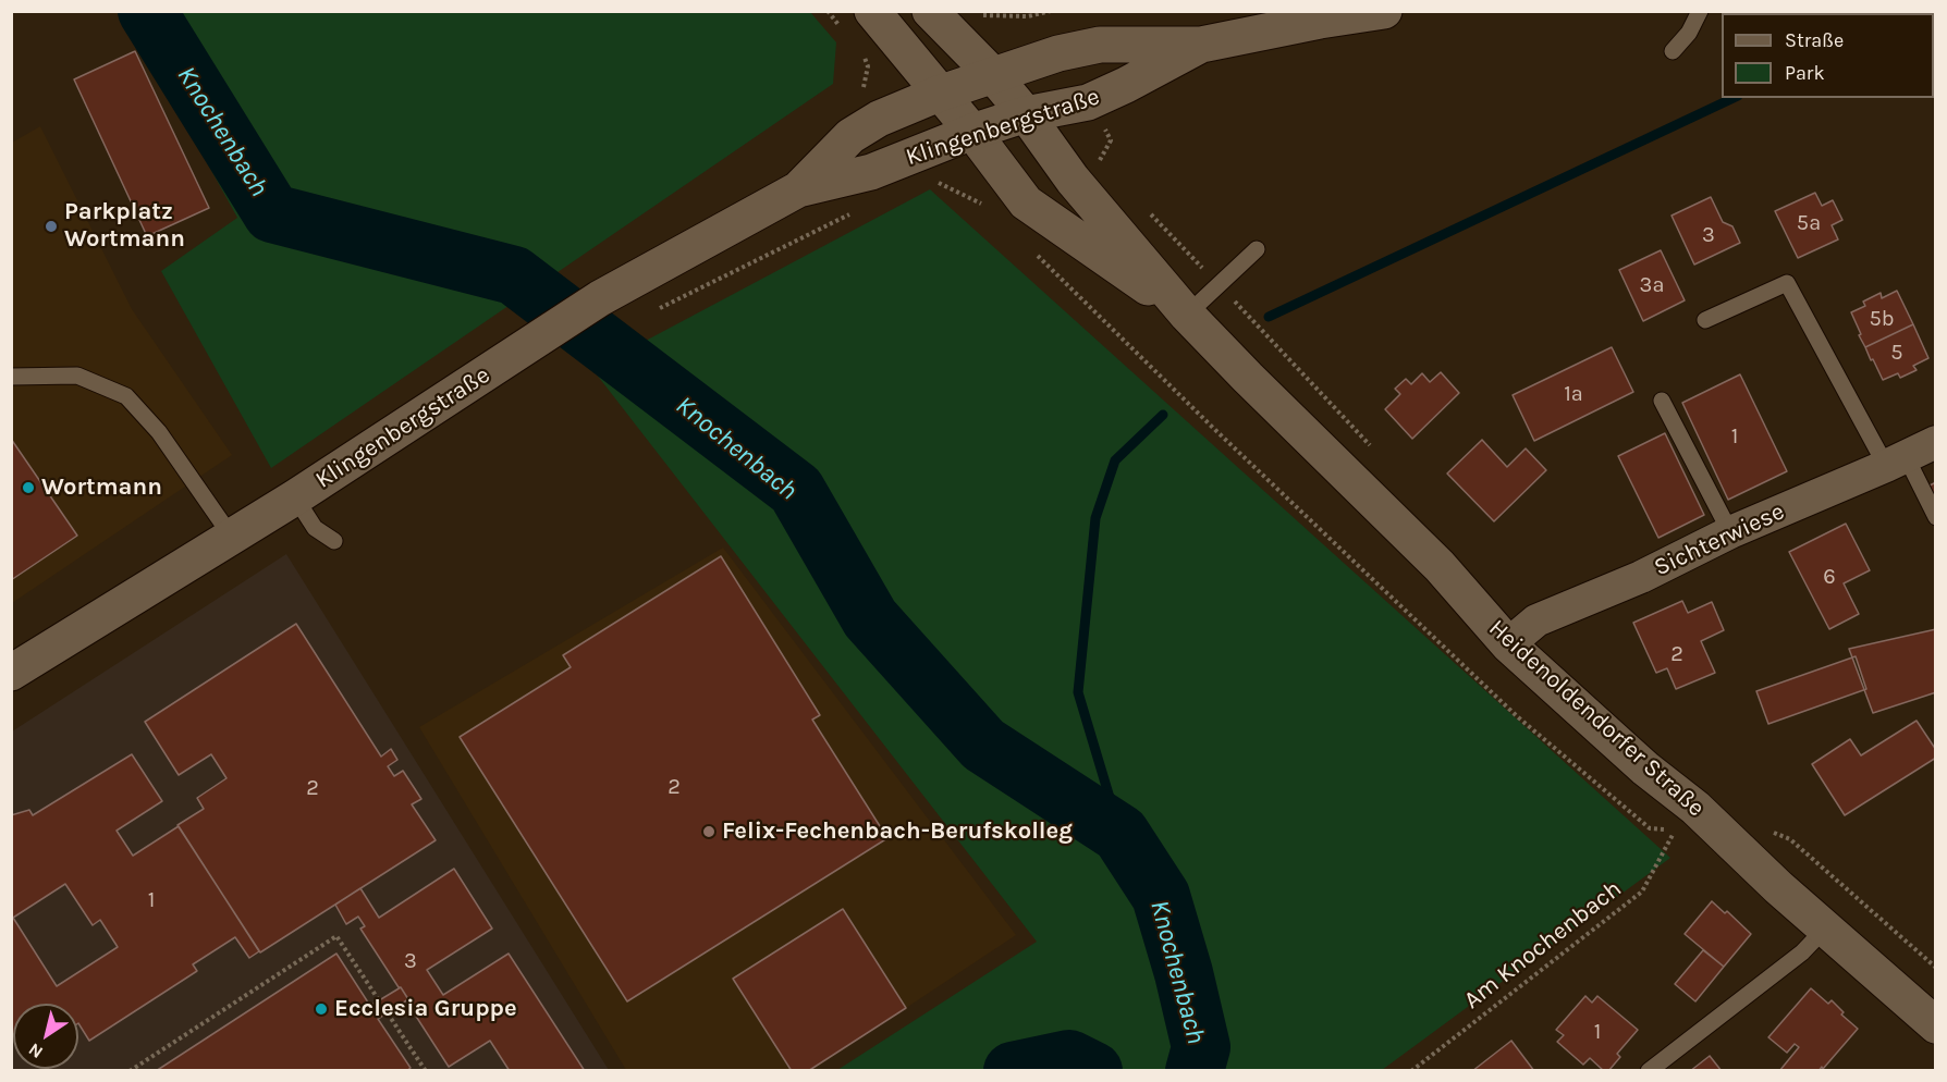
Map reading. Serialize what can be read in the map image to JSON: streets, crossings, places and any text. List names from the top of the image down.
{
  "streets": {
    "main road": ["Klingenbergstraße", "Heidenoldendorfer Straße"],
    "street": ["Sichterwiese"],
    "path": ["Am Knochenbach"]
  },
  "crossings": [
    ["Klingenbergstraße", "Heidenoldendorfer Straße"],
    ["Sichterwiese", "Heidenoldendorfer Straße"]
  ],
  "water": ["Knochenbach"],
  "places": [
    "Parkplatz Wortmann",
    "Wortmann",
    "Felix-Fechenbach-Berufskolleg",
    "Ecclesia Gruppe"
  ],
  "house_numbers": [
    "5a",
    "3",
    "3a",
    "5b",
    "5",
    "1a",
    "1",
    "6",
    "2",
    "2",
    "2",
    "1",
    "3",
    "1"
  ],
  "legend": ["Straße", "Park"],
  "north": "bottom left"
}
